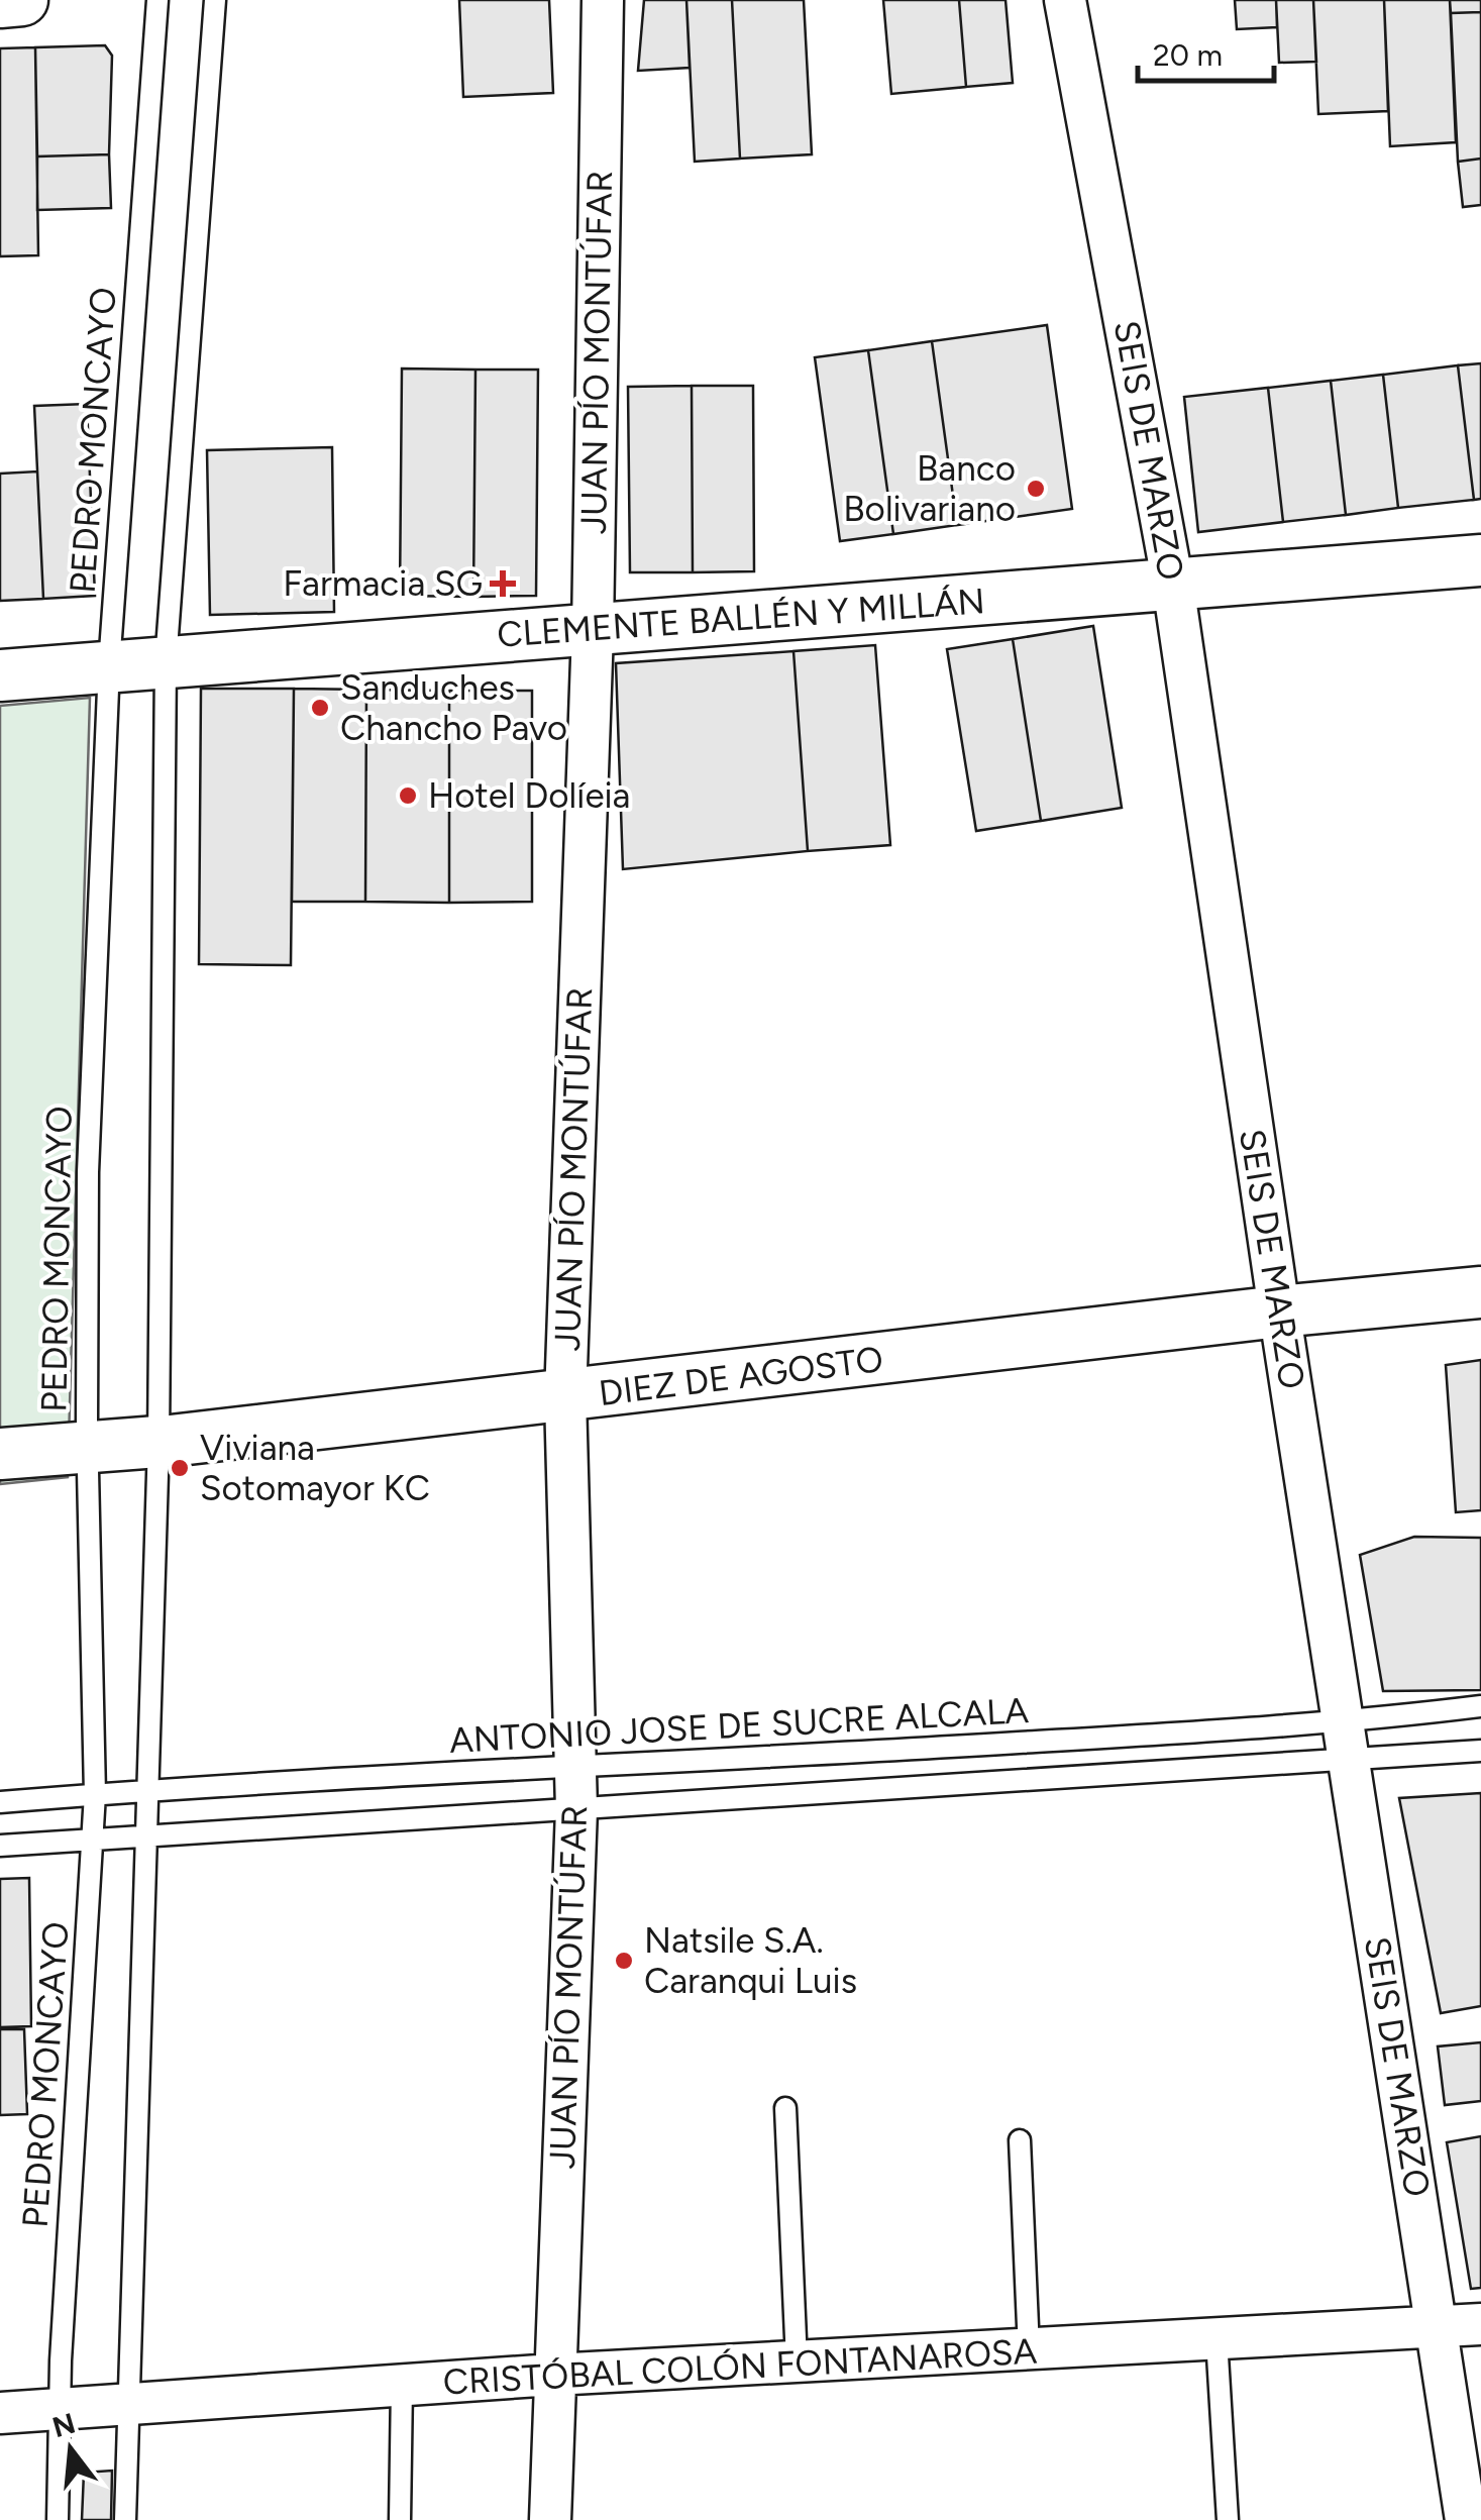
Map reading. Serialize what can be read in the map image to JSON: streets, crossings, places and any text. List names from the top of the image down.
{
  "streets": {
    "street": [
      "JUAN PÍO MONTÚFAR",
      "SEIS DE MARZO",
      "CLEMENTE BALLÉN Y MILLÁN",
      "DIEZ DE AGOSTO",
      "CRISTÓBAL COLÓN FONTANAROSA"
    ],
    "lane": ["PEDRO MONCAYO", "ANTONIO JOSE DE SUCRE ALCALA"]
  },
  "crossings": [
    ["JUAN PÍO MONTÚFAR", "CLEMENTE BALLÉN Y MILLÁN"],
    ["JUAN PÍO MONTÚFAR", "DIEZ DE AGOSTO"],
    ["JUAN PÍO MONTÚFAR", "ANTONIO JOSE DE SUCRE ALCALA"],
    ["JUAN PÍO MONTÚFAR", "CRISTÓBAL COLÓN FONTANAROSA"],
    ["PEDRO MONCAYO", "CLEMENTE BALLÉN Y MILLÁN"],
    ["PEDRO MONCAYO", "DIEZ DE AGOSTO"],
    ["PEDRO MONCAYO", "ANTONIO JOSE DE SUCRE ALCALA"],
    ["PEDRO MONCAYO", "CRISTÓBAL COLÓN FONTANAROSA"],
    ["SEIS DE MARZO", "CLEMENTE BALLÉN Y MILLÁN"],
    ["SEIS DE MARZO", "DIEZ DE AGOSTO"],
    ["SEIS DE MARZO", "ANTONIO JOSE DE SUCRE ALCALA"],
    ["SEIS DE MARZO", "CRISTÓBAL COLÓN FONTANAROSA"]
  ],
  "places": {
    "other": [
      "Banco Bolivariano",
      "Sanduches Chancho Pavo",
      "Hotel Dolíeia",
      "Viviana Sotomayor KC",
      "Natsile S.A. Caranqui Luis"
    ],
    "health": ["Farmacia SG"]
  },
  "scale_bar": "20 m",
  "north": "top"
}
